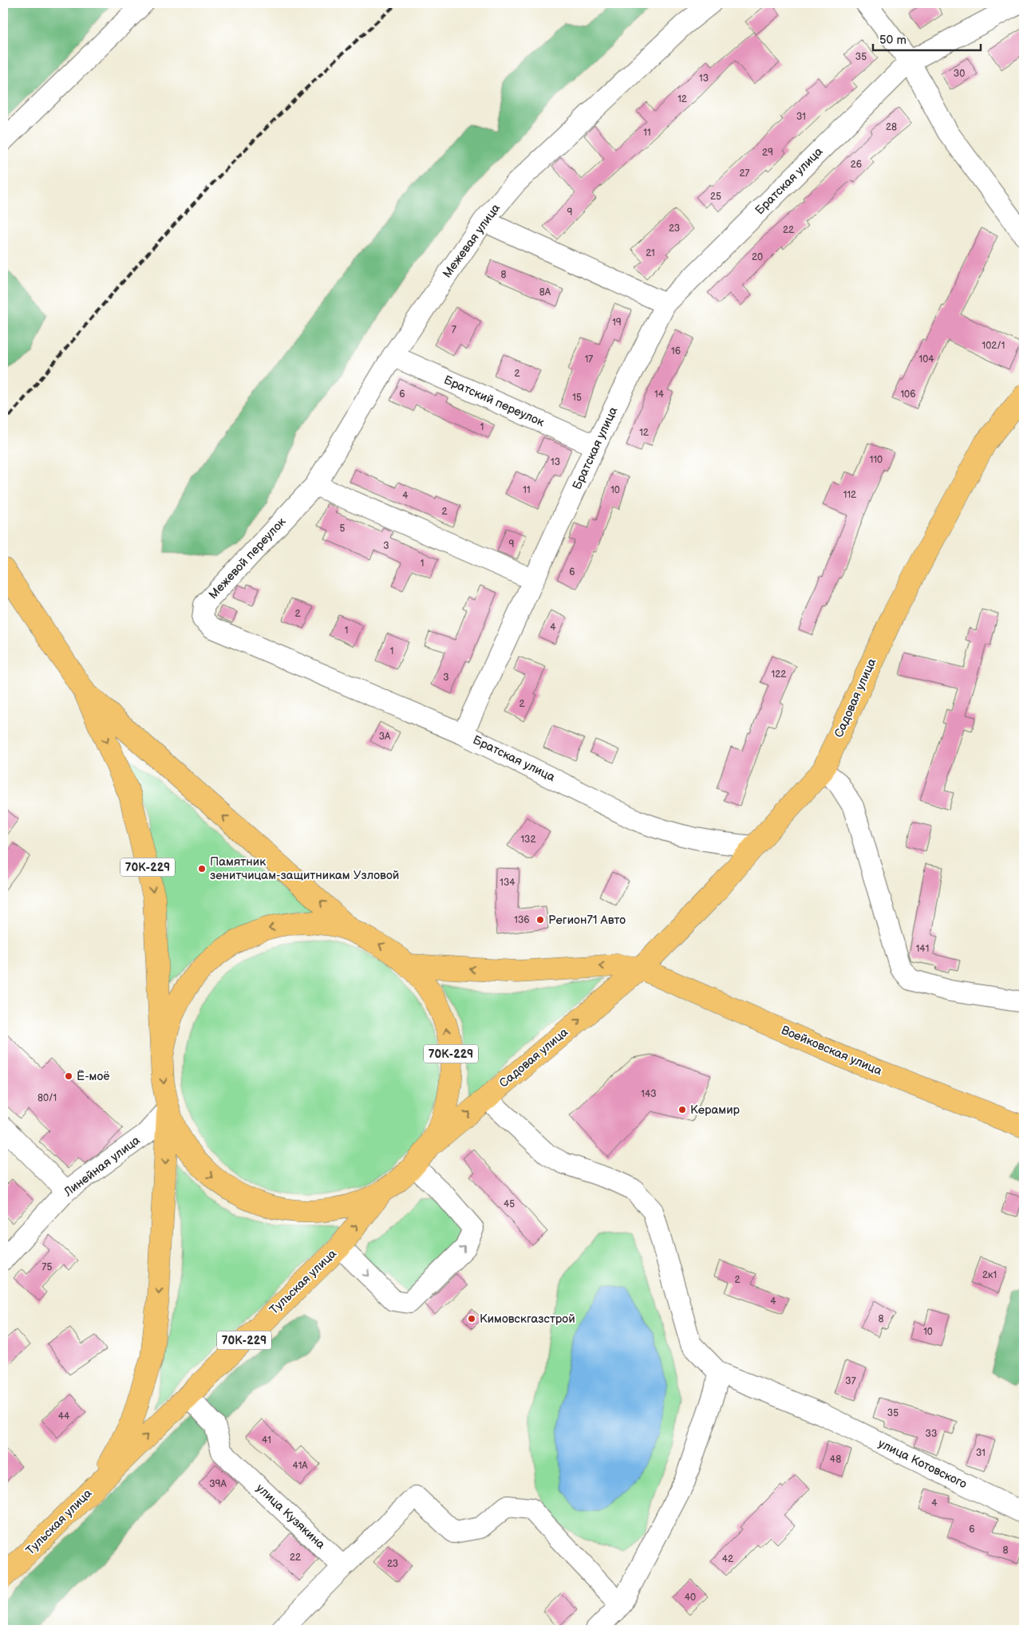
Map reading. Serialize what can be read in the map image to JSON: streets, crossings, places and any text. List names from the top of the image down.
{
  "streets": {
    "main road": [
      "Садовая улица",
      "70К-229",
      "Воейковская улица",
      "Тульская улица"
    ],
    "street": [
      "Братская улица",
      "Межевая улица",
      "Братский переулок",
      "Межевой переулок",
      "Линейная улица",
      "улица Котовского",
      "улица Кузякина"
    ]
  },
  "crossings": [
    ["Братская улица", "Братский переулок"],
    ["Братская улица", "Межевой переулок"],
    ["Братская улица", "Садовая улица"],
    ["Межевая улица", "Братский переулок"],
    ["Межевая улица", "Межевой переулок"],
    ["Садовая улица", "70К-229"],
    ["Садовая улица", "Воейковская улица"],
    ["70К-229", "Линейная улица"],
    ["70К-229", "Тульская улица"],
    ["Линейная улица", "Тульская улица"],
    ["Тульская улица", "улица Кузякина"]
  ],
  "places": [
    "Памятник зенитчицам-защитникам Узловой",
    "Регион71 Авто",
    "Ё-моё",
    "Керамир",
    "Кимовскгазстрой"
  ],
  "house_numbers": [
    "35",
    "30",
    "13",
    "12",
    "31",
    "28",
    "11",
    "29",
    "26",
    "27",
    "25",
    "9",
    "23",
    "22",
    "21",
    "20",
    "8",
    "8А",
    "19",
    "7",
    "102/1",
    "16",
    "17",
    "104",
    "2",
    "6",
    "14",
    "106",
    "15",
    "1",
    "12",
    "110",
    "13",
    "11",
    "10",
    "112",
    "4",
    "2",
    "5",
    "9",
    "3",
    "1",
    "6",
    "2",
    "4",
    "1",
    "1",
    "122",
    "3",
    "2",
    "3А",
    "132",
    "134",
    "136",
    "141",
    "143",
    "80/1",
    "45",
    "75",
    "2к1",
    "2",
    "4",
    "8",
    "10",
    "37",
    "35",
    "44",
    "33",
    "41",
    "31",
    "48",
    "41А",
    "39А",
    "4",
    "6",
    "8",
    "22",
    "42",
    "23",
    "40"
  ],
  "scale_bar": "50 m"
}
